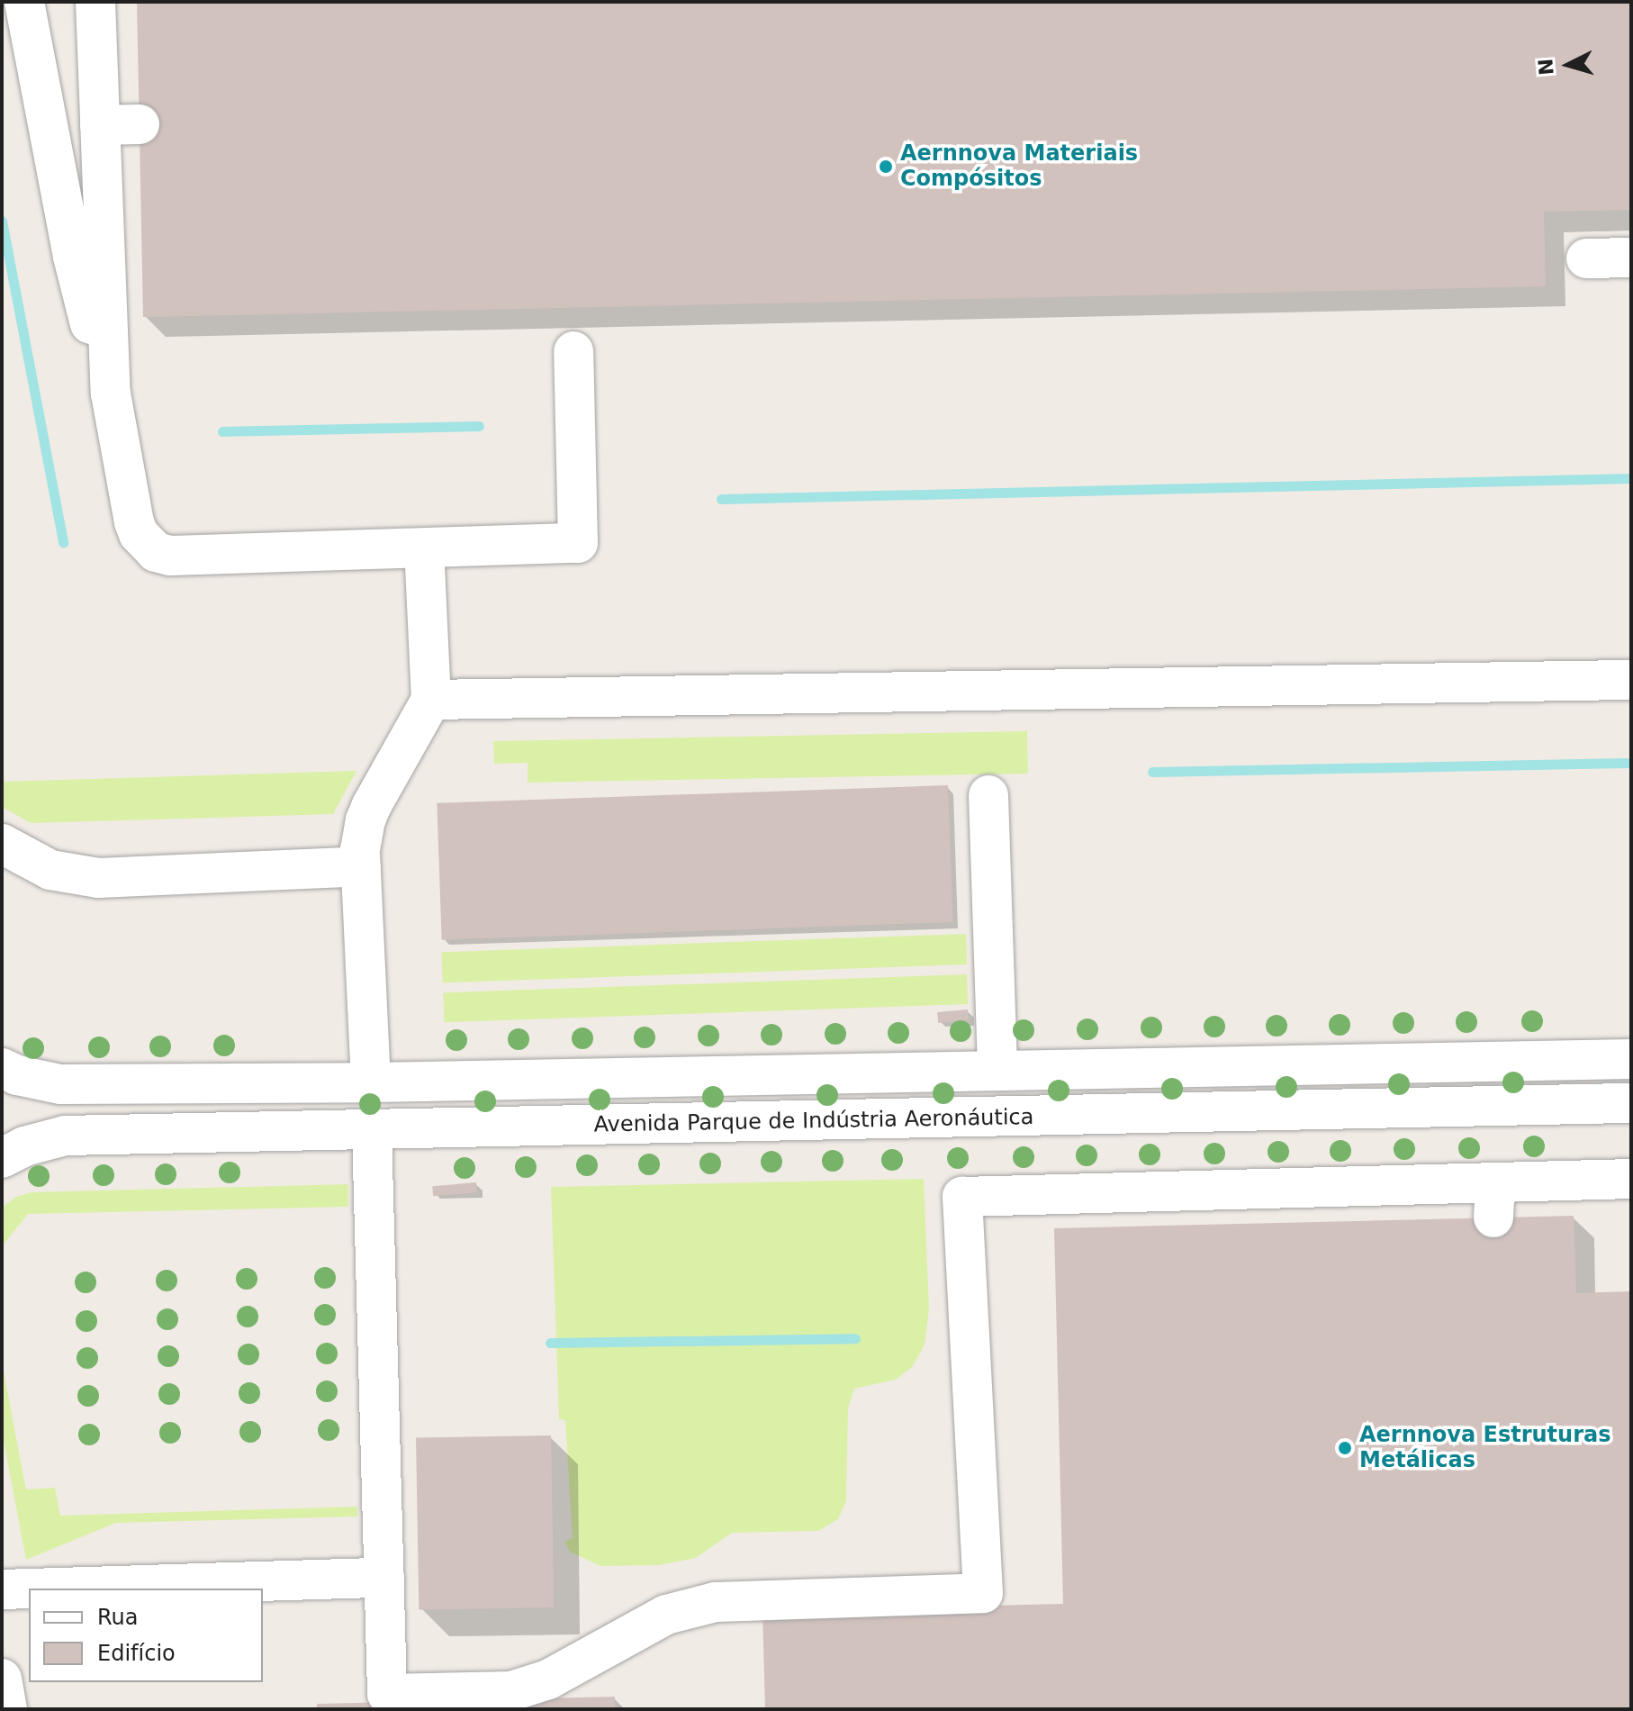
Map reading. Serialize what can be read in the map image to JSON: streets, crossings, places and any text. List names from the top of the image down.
{
  "streets": {
    "street": ["Avenida Parque de Indústria Aeronáutica"]
  },
  "places": ["Aernnova Materiais Compósitos", "Aernnova Estruturas Metálicas"],
  "legend": ["Rua", "Edifício"],
  "north": "left"
}
